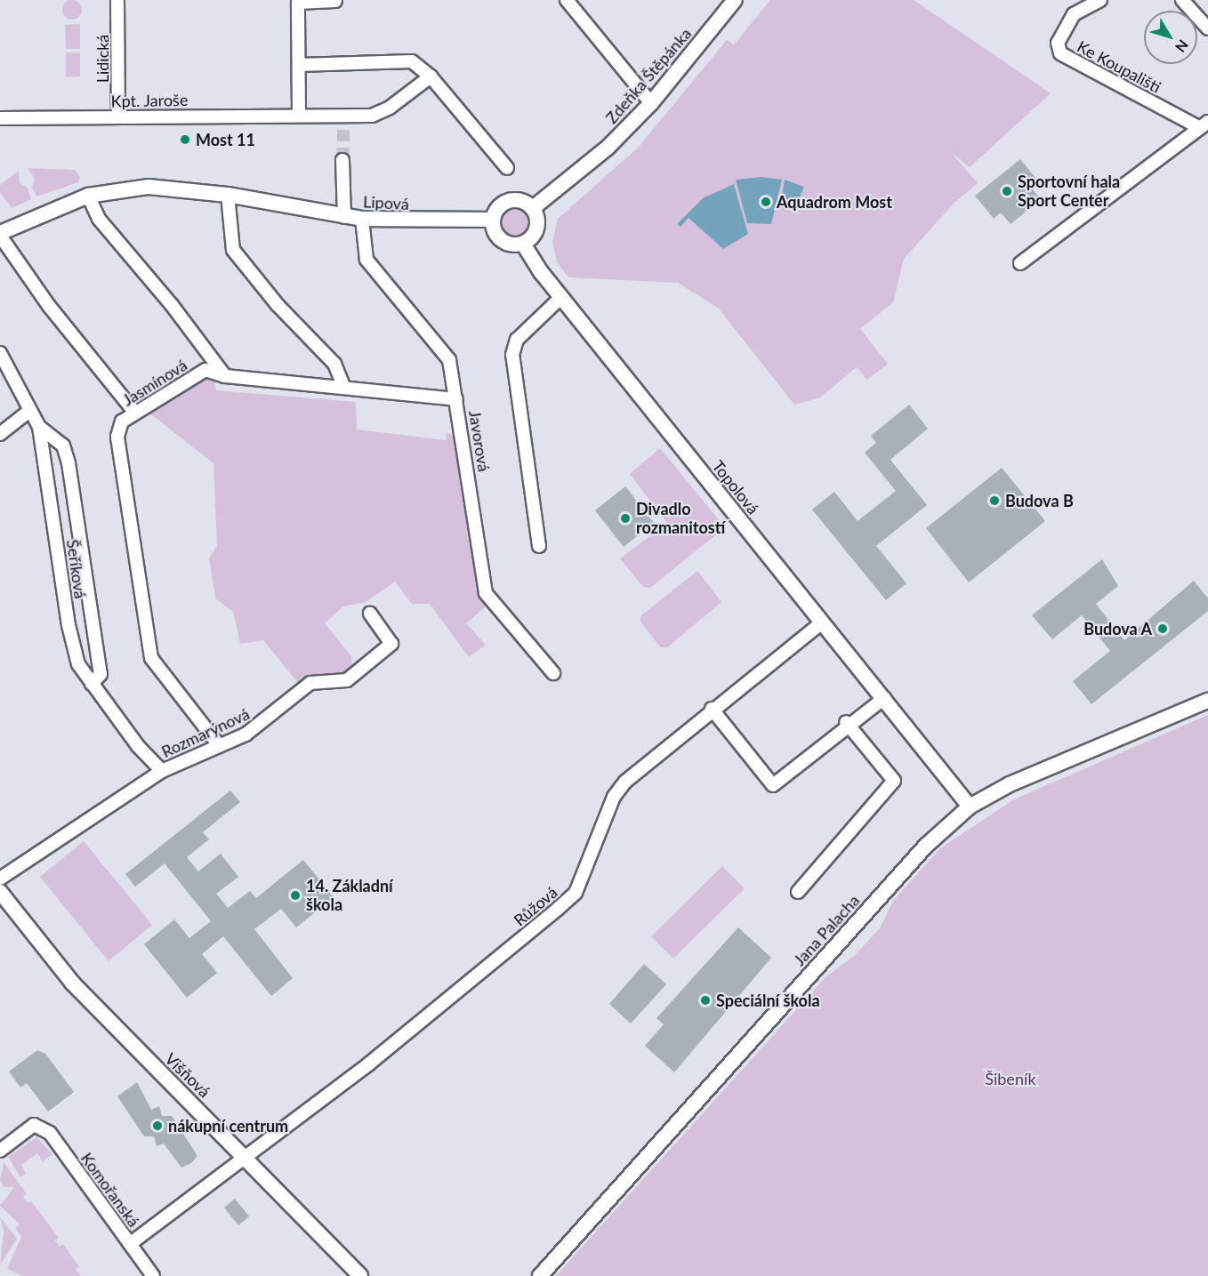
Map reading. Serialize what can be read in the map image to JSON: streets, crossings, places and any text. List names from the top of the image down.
{
  "streets": {
    "street": [
      "Lidická",
      "Ke Koupališti",
      "Zdeňka Štěpánka",
      "Kpt. Jaroše",
      "Lipová",
      "Jasmínová",
      "Javorová",
      "Topolová",
      "Šeříková",
      "Rozmarýnová",
      "Růžová",
      "Jana Palacha",
      "Višňová",
      "Komořanská"
    ]
  },
  "crossings": [
    ["Lidická", "Kpt. Jaroše"],
    ["Zdeňka Štěpánka", "Lipová"],
    ["Zdeňka Štěpánka", "Topolová"],
    ["Lipová", "Jasmínová"],
    ["Lipová", "Javorová"],
    ["Lipová", "Topolová"],
    ["Jasmínová", "Javorová"],
    ["Jasmínová", "Rozmarýnová"],
    ["Topolová", "Růžová"],
    ["Topolová", "Jana Palacha"],
    ["Šeříková", "Rozmarýnová"],
    ["Růžová", "Višňová"],
    ["Růžová", "Komořanská"]
  ],
  "parks": ["Šibeník"],
  "places": [
    "Most 11",
    "Sportovní hala Sport Center",
    "Aquadrom Most",
    "Budova B",
    "Divadlo rozmanitostí",
    "Budova A",
    "14. Základní škola",
    "Speciální škola",
    "nákupní centrum"
  ],
  "north": "bottom right"
}
